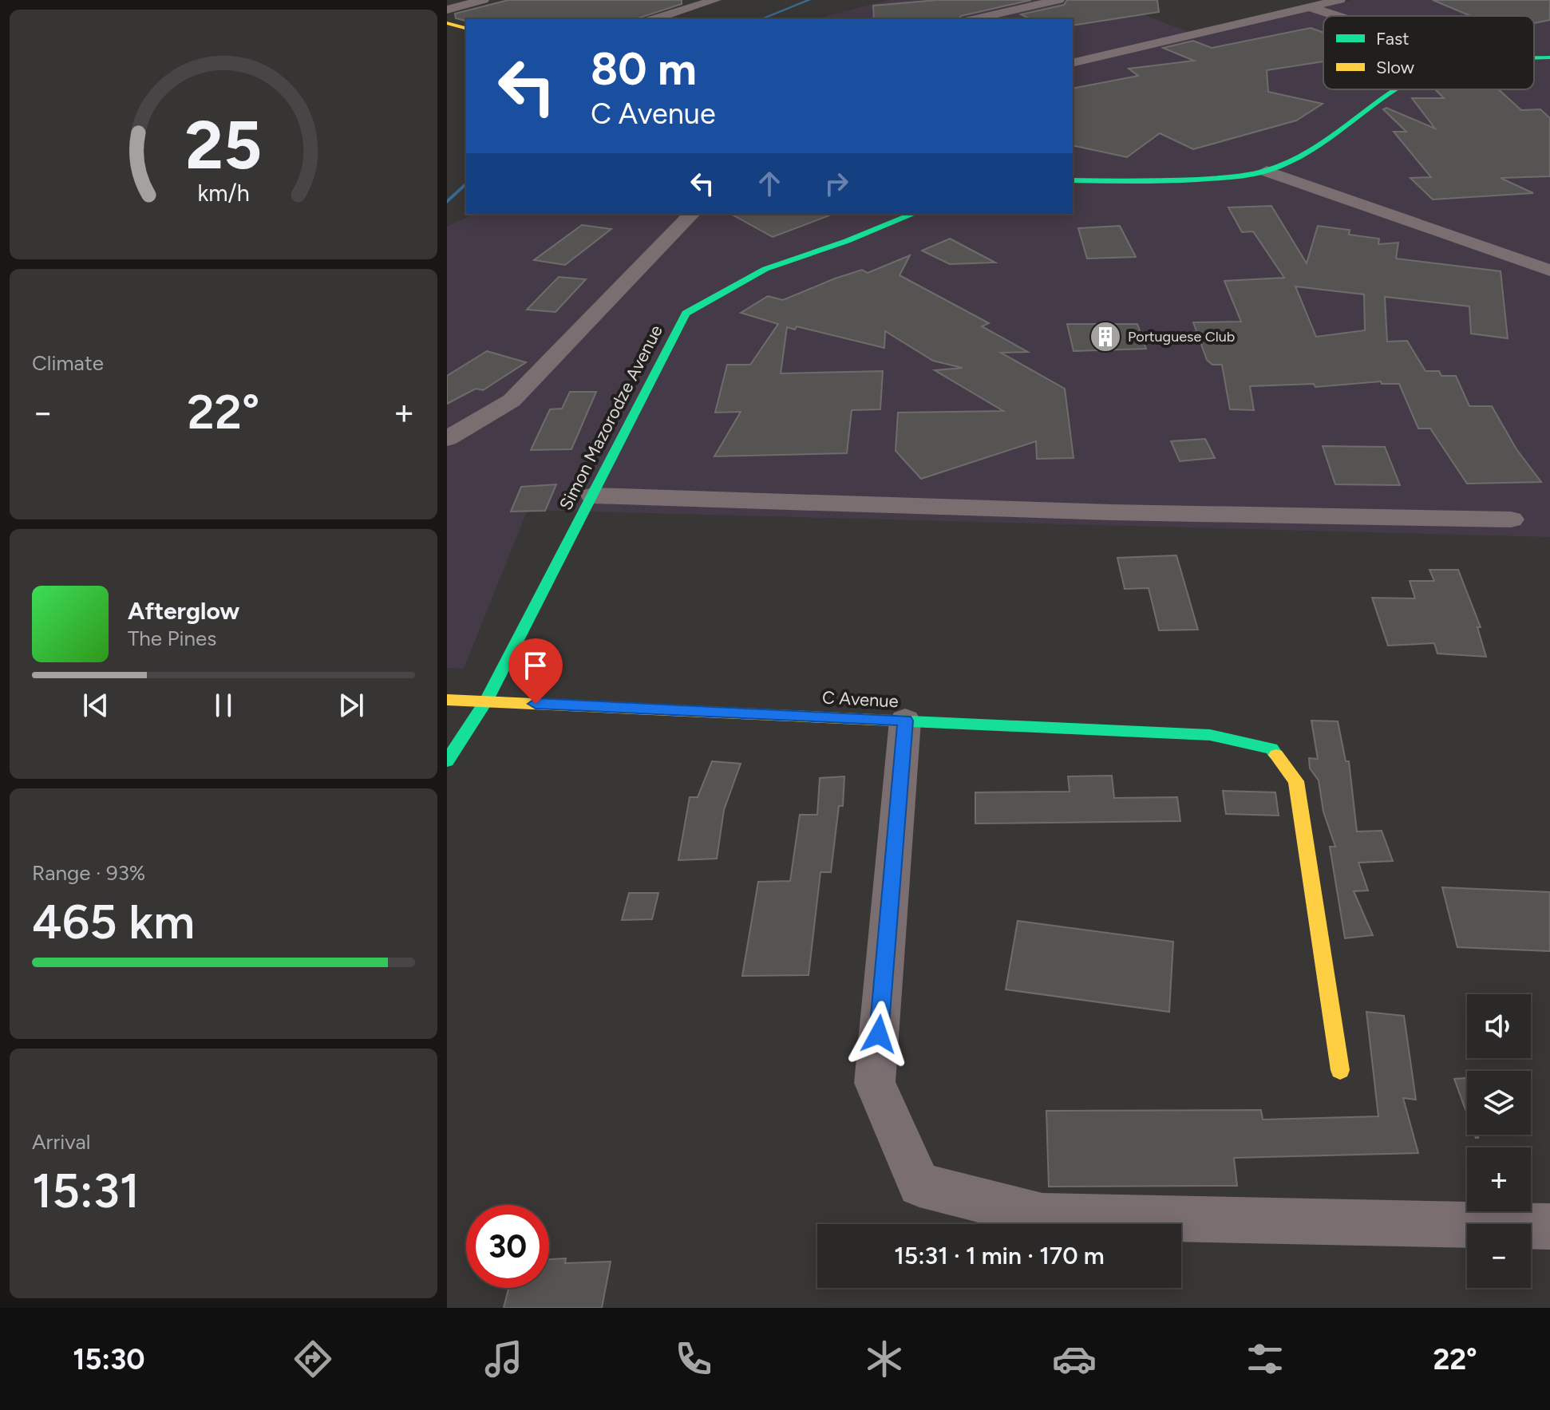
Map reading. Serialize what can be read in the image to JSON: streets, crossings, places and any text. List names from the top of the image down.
{
  "streets": {
    "street": ["Simon Mazorodze Avenue", "C Avenue"]
  },
  "crossings": [
    ["Simon Mazorodze Avenue", "C Avenue"]
  ],
  "places": {
    "building": ["Portuguese Club"]
  },
  "legend": ["Fast", "Slow"],
  "page": {
    "turn": ["80 m", "C Avenue"],
    "tile": [
      "Climate",
      ["Range · 93%", "465 km"],
      ["Arrival", "15:31"]
    ],
    "heat": ["−", "22°", "+"],
    "song": ["Afterglow", "The Pines"],
    "map_buttons": ["+", "−"],
    "limit": "30",
    "trip": "15:31 · 1 min · 170 m",
    "tabs": ["15:30", "22°"],
    "gauge": ["25", "km/h"]
  }
}
